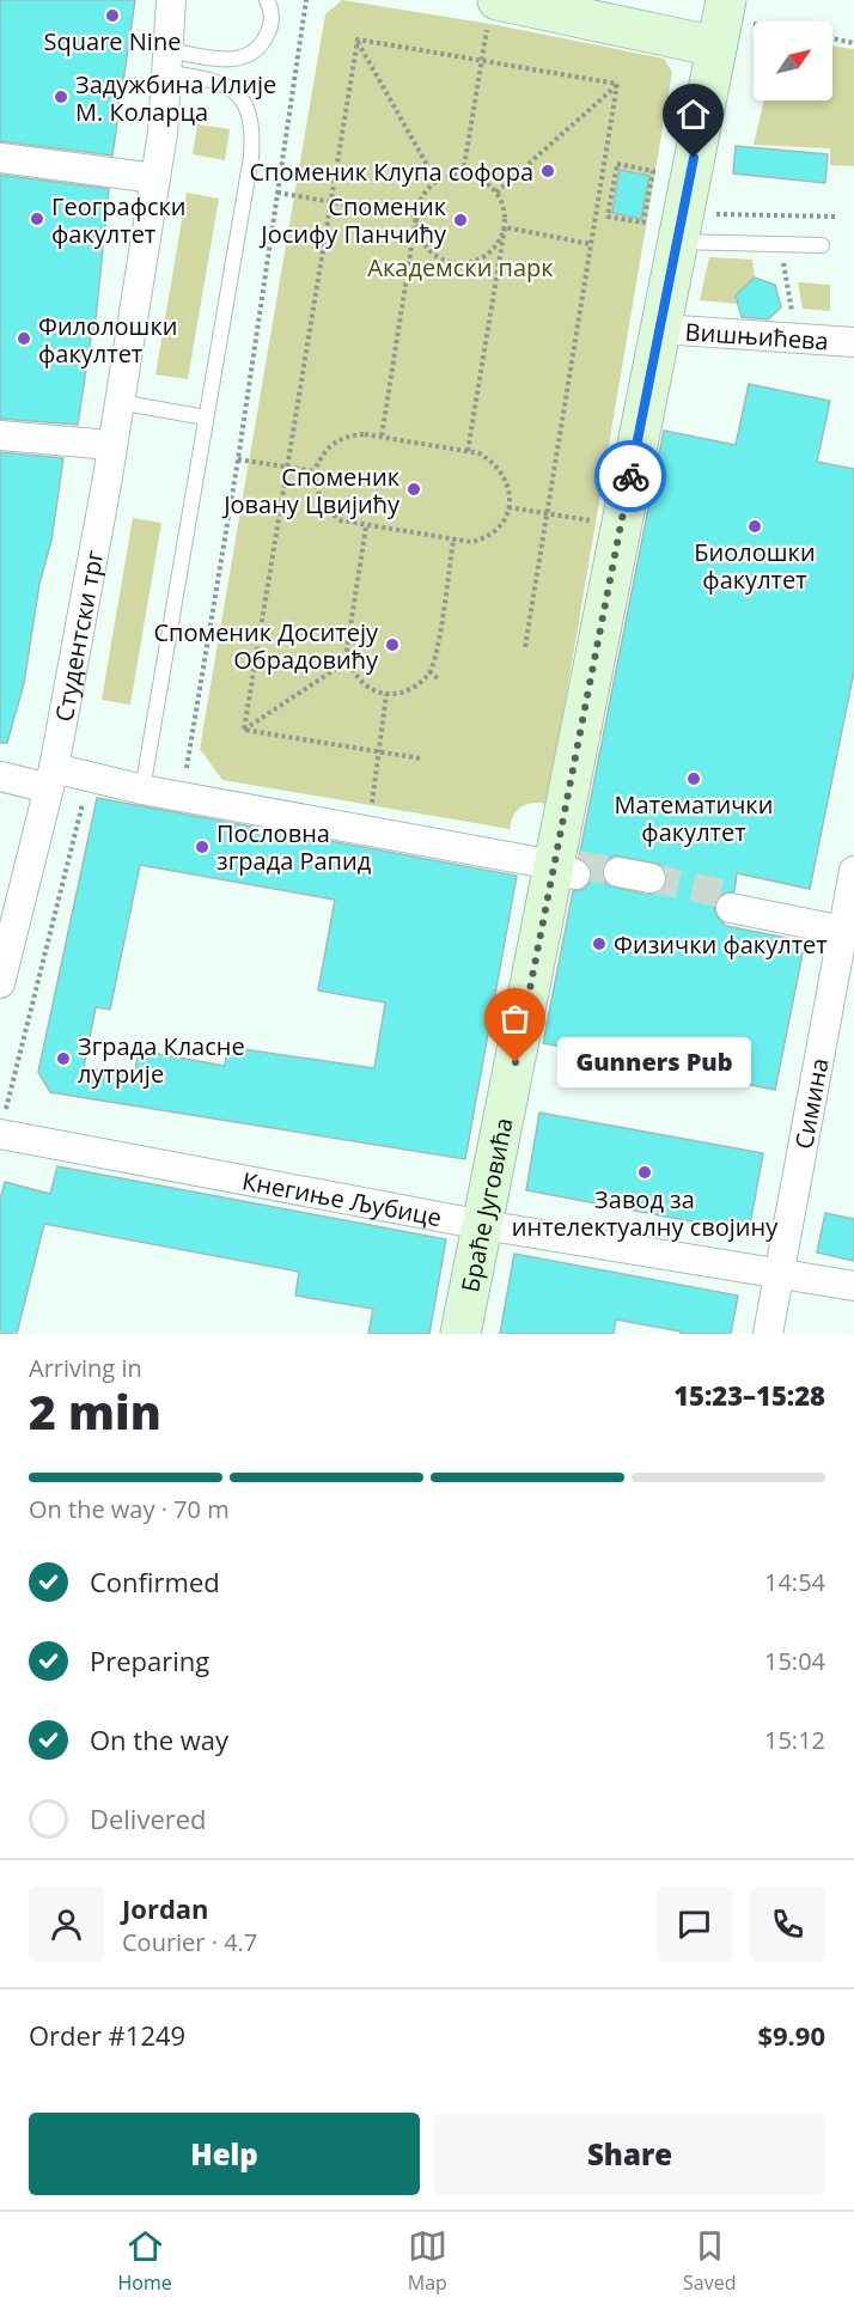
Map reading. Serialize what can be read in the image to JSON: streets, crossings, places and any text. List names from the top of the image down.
{
  "streets": {
    "street": [
      "Вишњићева",
      "Студентски трг",
      "Симина",
      "Кнегиње Љубице",
      "Браће Југовића"
    ]
  },
  "crossings": [
    ["Симина", "Кнегиње Љубице"],
    ["Кнегиње Љубице", "Браће Југовића"]
  ],
  "parks": ["Академски парк"],
  "places": [
    "Square Nine",
    "Задужбина Илије М. Коларца",
    "Споменик Клупа софора",
    "Географски факултет",
    "Споменик Јосифу Панчићу",
    "Филолошки факултет",
    "Споменик Јовану Цвијићу",
    "Биолошки факултет",
    "Споменик Доситеју Обрадовићу",
    "Математички факултет",
    "Пословна зграда Рапид",
    "Физички факултет",
    "Зграда Класне лутрије",
    "Gunners Pub",
    "Завод за интелектуалну својину"
  ],
  "north": "top right",
  "page": {
    "bubble": "Gunners Pub",
    "heading": ["2 min", "Arriving in", "15:23–15:28"],
    "panel": [
      "Jordan",
      "Courier · 4.7",
      "Order #1249",
      "$9.90"
    ],
    "bar": "On the way · 70 m",
    "list": [
      ["Confirmed", "14:54"],
      ["Preparing", "15:04"],
      ["On the way", "15:12"],
      "Delivered"
    ],
    "buttons": ["Help", "Share"],
    "tabs": ["Home", "Map", "Saved"]
  }
}
